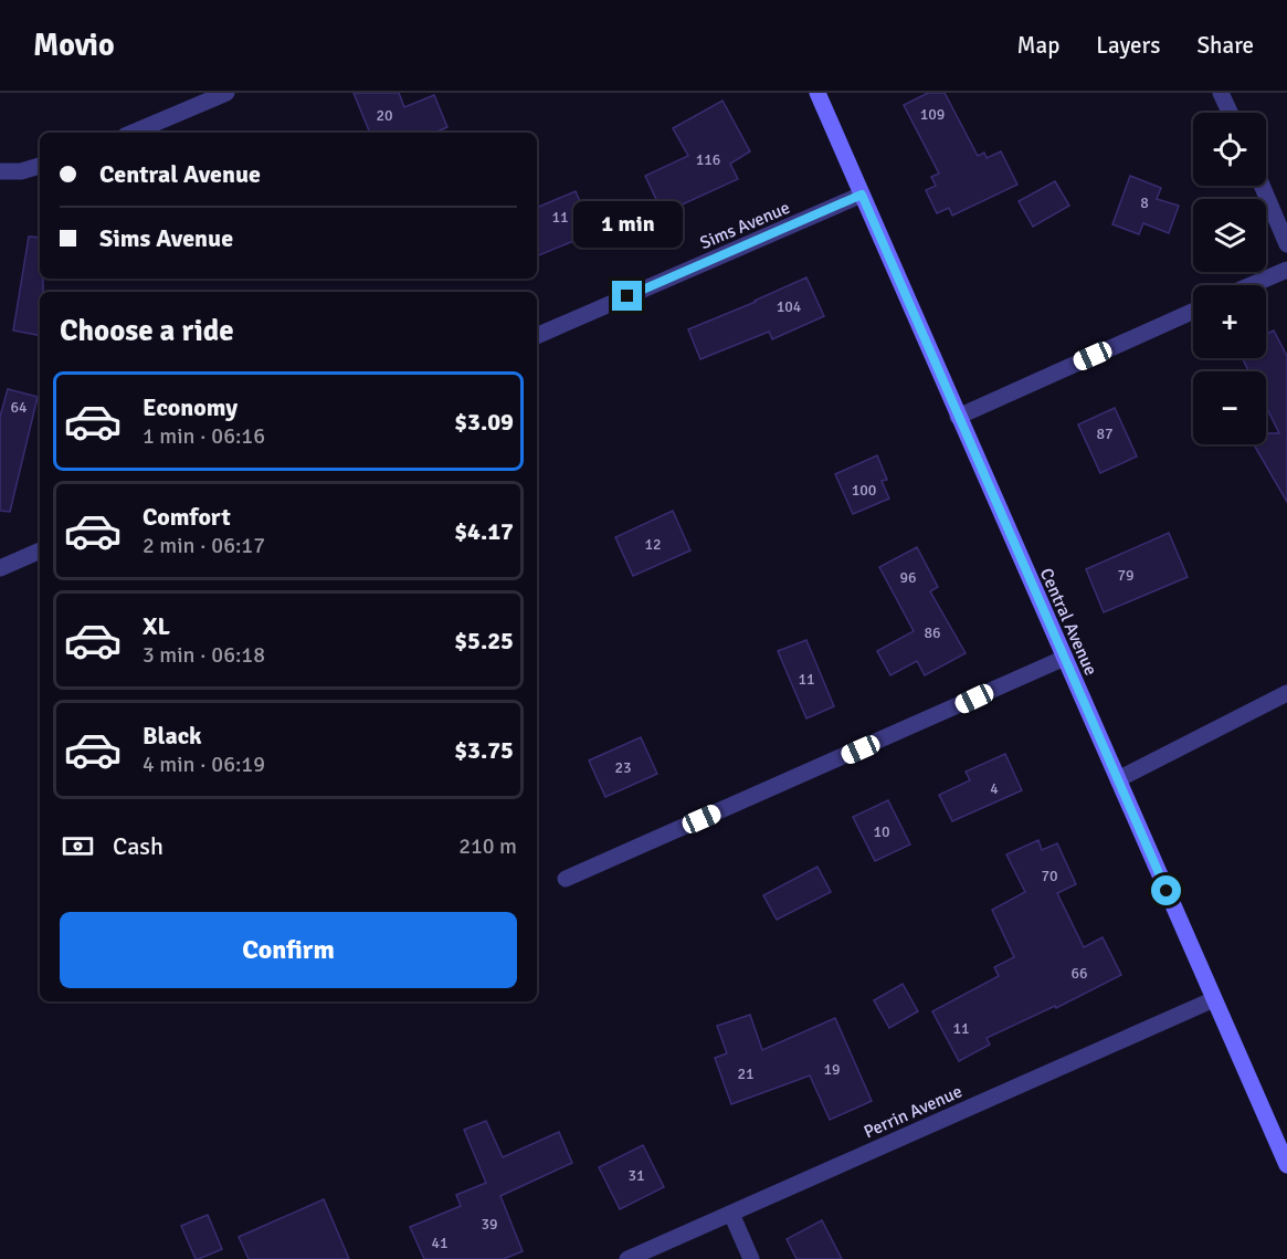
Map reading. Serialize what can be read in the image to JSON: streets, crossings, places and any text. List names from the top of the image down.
{
  "streets": {
    "main road": ["Central Avenue"],
    "street": ["Sims Avenue", "Perrin Avenue"]
  },
  "crossings": [
    ["Sims Avenue", "Central Avenue"],
    ["Central Avenue", "Perrin Avenue"]
  ],
  "house_numbers": [
    "109",
    "20",
    "116",
    "8",
    "11",
    "104",
    "64",
    "87",
    "100",
    "12",
    "79",
    "96",
    "86",
    "11",
    "23",
    "4",
    "10",
    "70",
    "66",
    "11",
    "19",
    "21",
    "31",
    "39",
    "41"
  ],
  "page": {
    "header": "Movio",
    "nav": ["Map", "Layers", "Share"],
    "map_buttons": ["+", "−"],
    "banner": ["Central Avenue", "Sims Avenue"],
    "bubble": "1 min",
    "heading": "Choose a ride",
    "list": [
      {
        "name": "Economy",
        "note": "1 min · 06:16",
        "value": "$3.09"
      },
      {
        "name": "Comfort",
        "note": "2 min · 06:17",
        "value": "$4.17"
      },
      {
        "name": "XL",
        "note": "3 min · 06:18",
        "value": "$5.25"
      },
      {
        "name": "Black",
        "note": "4 min · 06:19",
        "value": "$3.75"
      }
    ],
    "pay": ["Cash", "210 m"],
    "buttons": "Confirm"
  }
}
